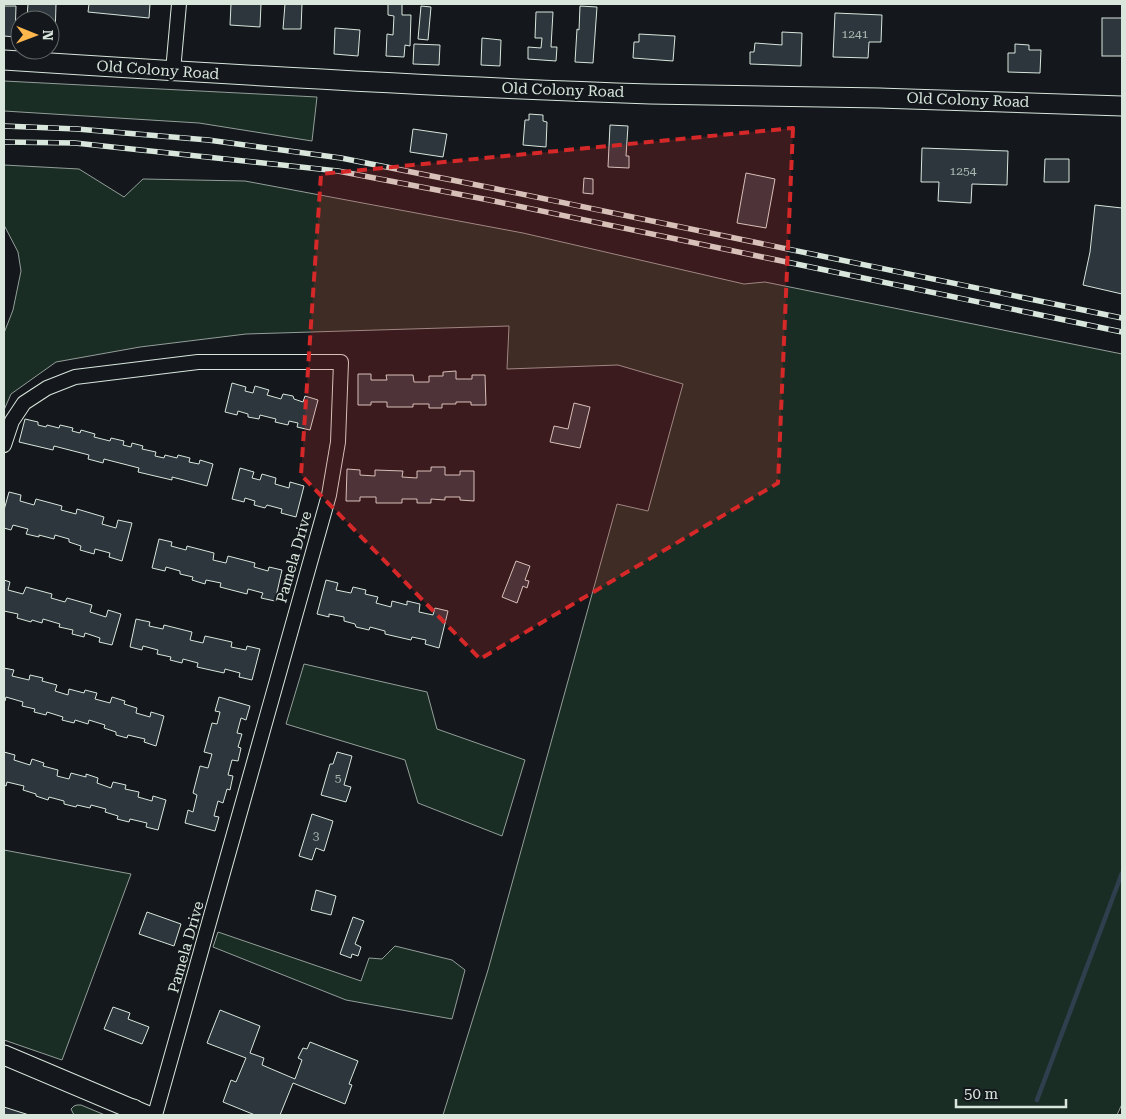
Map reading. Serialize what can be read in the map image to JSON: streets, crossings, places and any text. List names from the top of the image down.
{
  "streets": {
    "main road": ["Old Colony Road"],
    "street": ["Pamela Drive"]
  },
  "house_numbers": [
    "1241",
    "1254",
    "5",
    "3"
  ],
  "scale_bar": "50 m",
  "north": "right"
}
